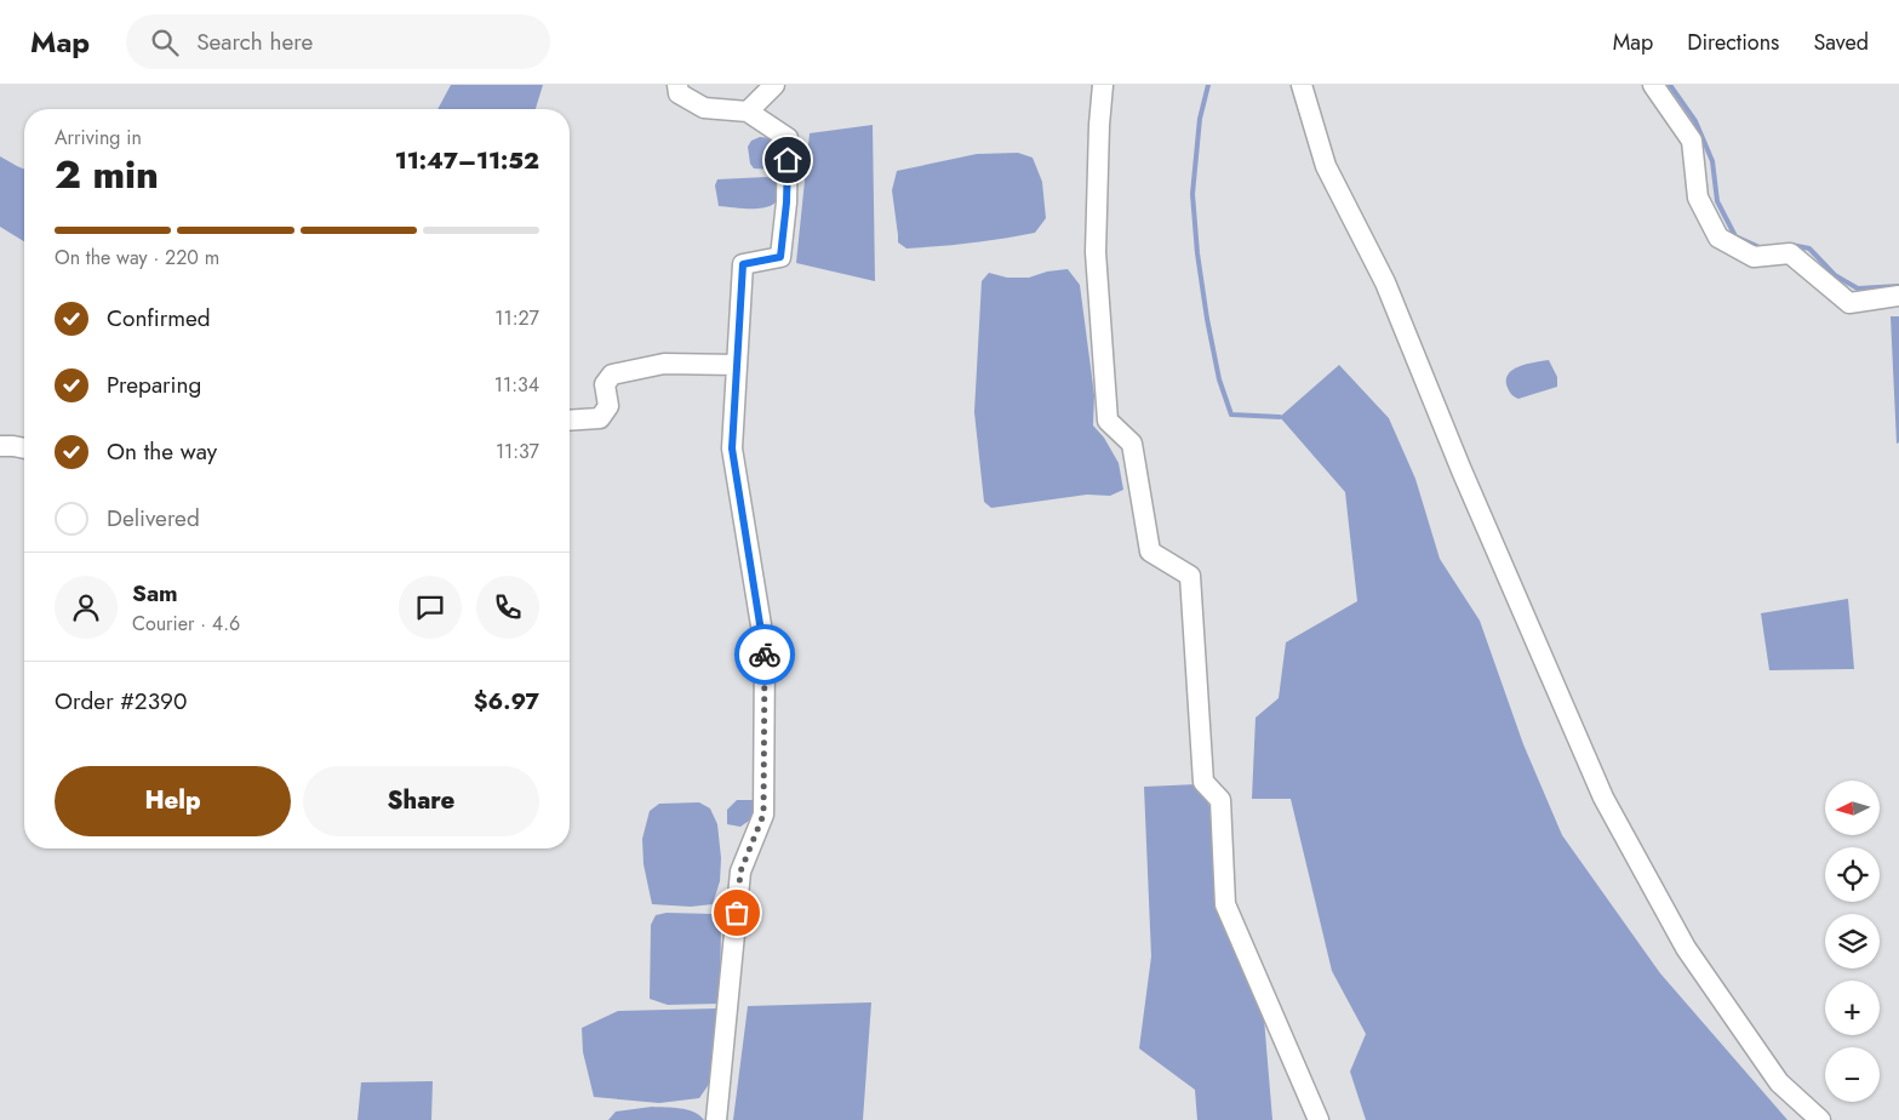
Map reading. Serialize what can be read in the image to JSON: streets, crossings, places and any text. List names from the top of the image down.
{
  "north": "left",
  "page": {
    "header": "Map",
    "search": "Search here",
    "nav": ["Map", "Directions", "Saved"],
    "heading": ["2 min", "Arriving in", "11:47–11:52"],
    "panel": [
      "Sam",
      "Courier · 4.6",
      "Order #2390",
      "$6.97"
    ],
    "bar": "On the way · 220 m",
    "list": [
      ["Confirmed", "11:27"],
      ["Preparing", "11:34"],
      ["On the way", "11:37"],
      "Delivered"
    ],
    "buttons": ["Help", "Share"],
    "map_buttons": ["+", "−"]
  }
}
